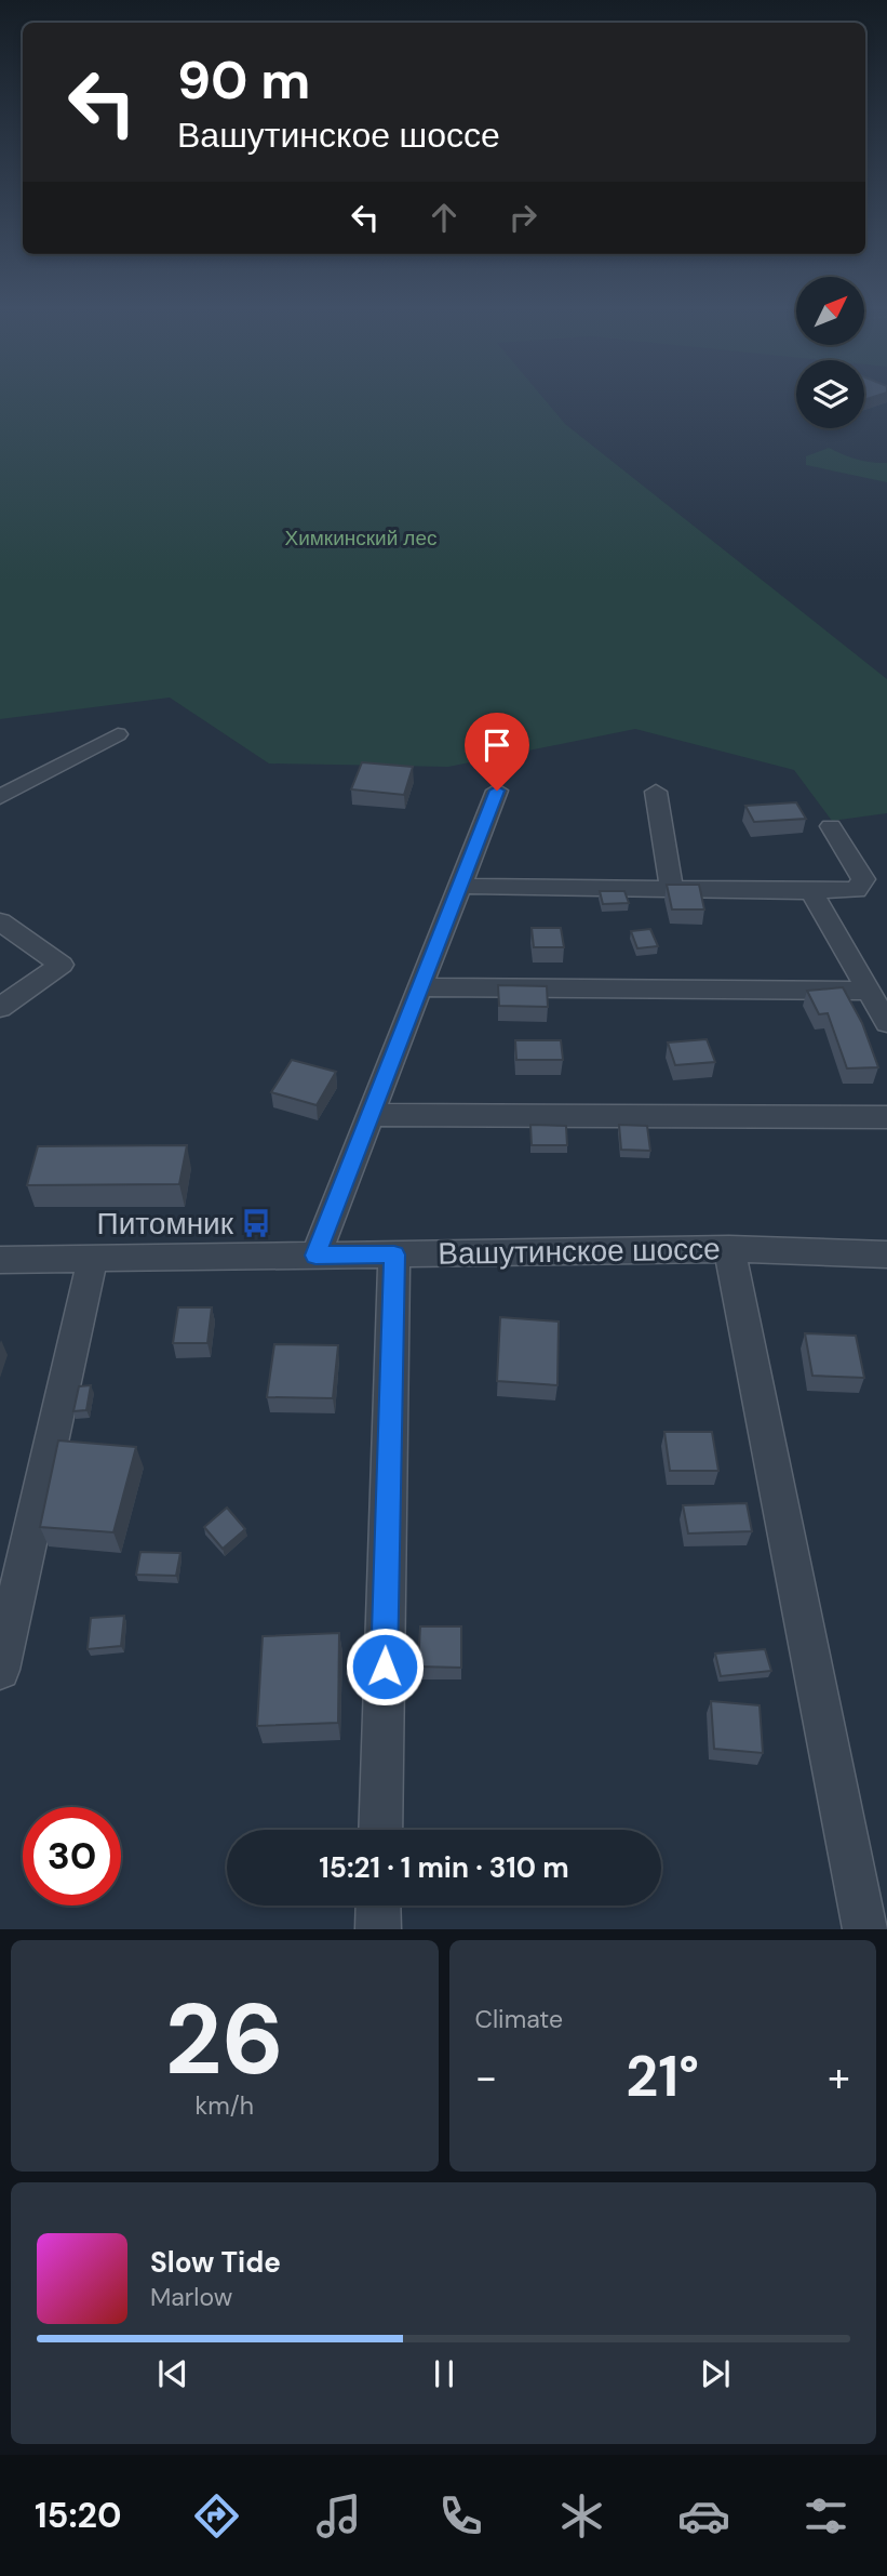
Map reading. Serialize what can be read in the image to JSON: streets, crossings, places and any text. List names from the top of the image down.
{
  "streets": {
    "street": ["Вашутинское шоссе"]
  },
  "parks": ["Химкинский лес"],
  "places": {
    "bus stop": ["Питомник"]
  },
  "north": "top right",
  "page": {
    "turn": ["90 m", "Вашутинское шоссе"],
    "limit": "30",
    "trip": "15:21 · 1 min · 310 m",
    "tile": [
      ["26", "km/h"],
      "Climate"
    ],
    "heat": ["−", "21°", "+"],
    "song": ["Slow Tide", "Marlow"],
    "tabs": "15:20"
  }
}
